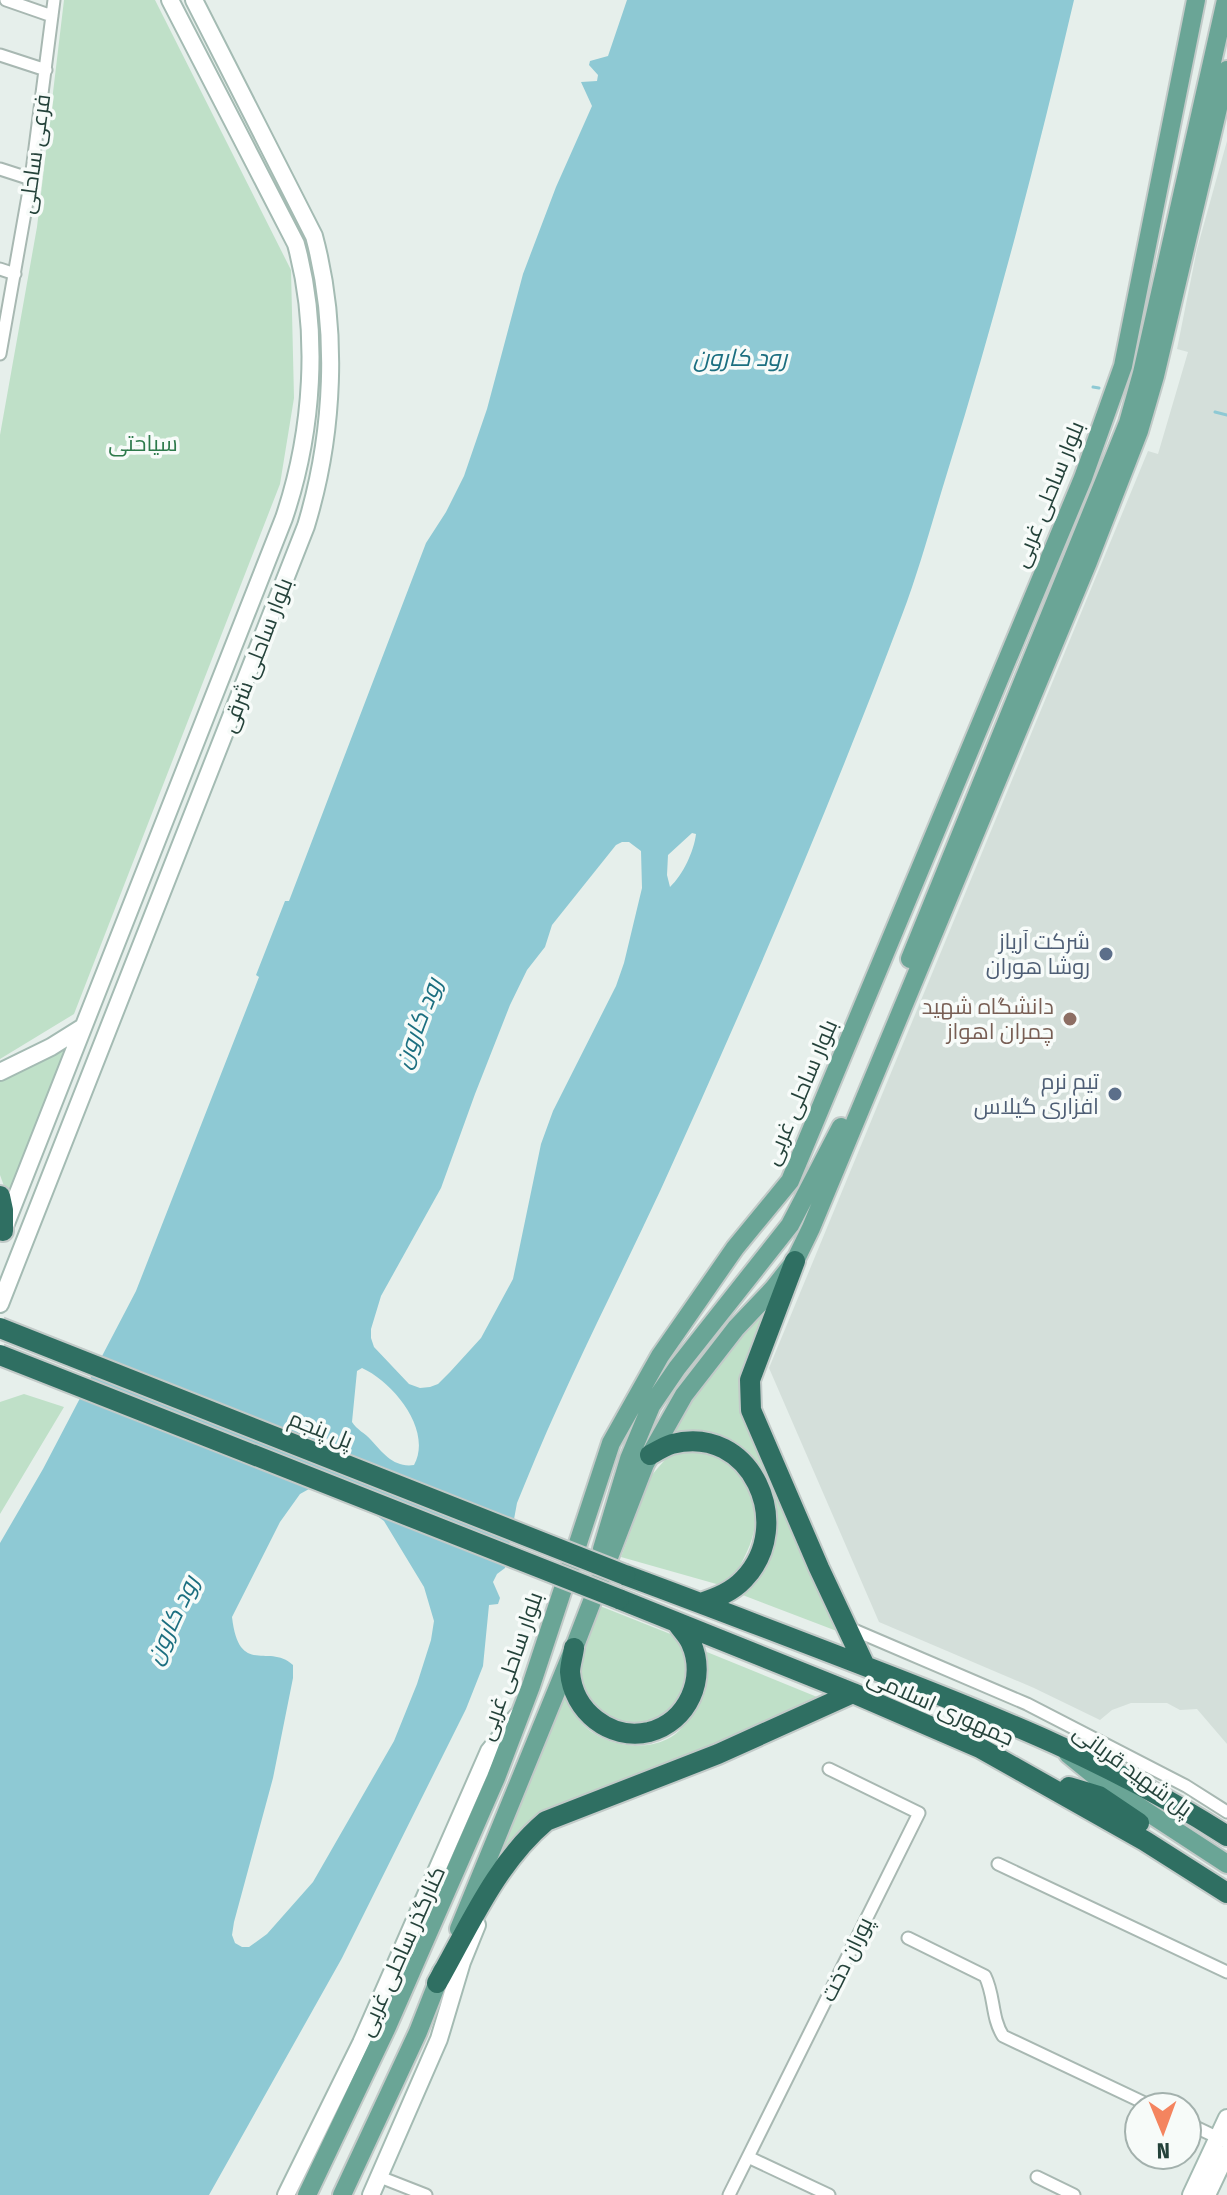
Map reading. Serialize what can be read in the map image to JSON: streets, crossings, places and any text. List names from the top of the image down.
{
  "streets": {
    "highway": ["پل پنجم", "جمهوری اسلامی", "پل شهید قربانی"],
    "main road": ["بلوار ساحلی غربی", "بلوار ساحلی شرقی", "کنارگذر ساحلی غربی"],
    "street": ["فرعی ساحلی", "پوران دخت"]
  },
  "crossings": [
    ["بلوار ساحلی غربی", "کنارگذر ساحلی غربی"],
    ["پل پنجم", "جمهوری اسلامی"],
    ["جمهوری اسلامی", "پل شهید قربانی"]
  ],
  "water": ["رود کارون"],
  "parks": ["سیاحتی"],
  "places": ["شرکت آریاز روشا هوران", "دانشگاه شهید چمران اهواز", "تیم نرم افزاری گیلاس"],
  "north": "bottom"
}
